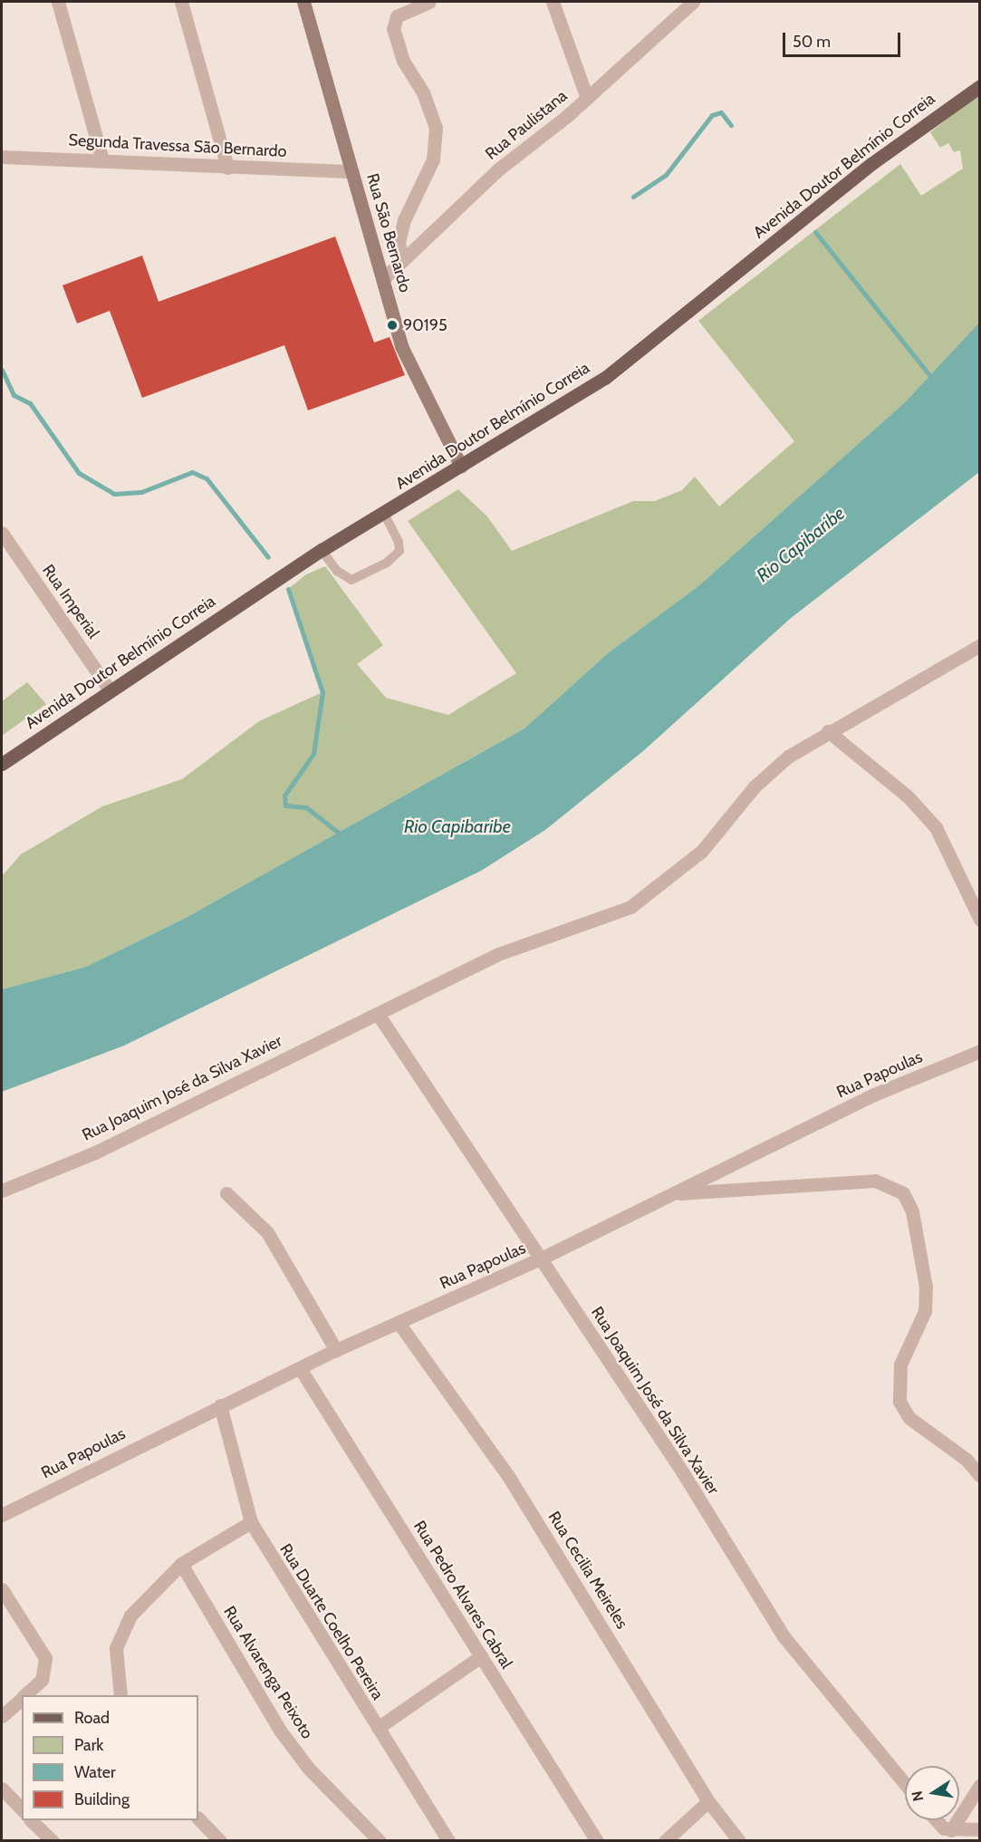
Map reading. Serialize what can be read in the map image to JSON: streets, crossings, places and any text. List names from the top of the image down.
{
  "streets": {
    "main road": ["Avenida Doutor Belmínio Correia"],
    "street": [
      "Rua Paulistana",
      "Segunda Travessa São Bernardo",
      "Rua São Bernardo",
      "Rua Imperial",
      "Rua Papoulas",
      "Rua Joaquim José da Silva Xavier",
      "Rua Cecilia Meireles",
      "Rua Pedro Alvares Cabral",
      "Rua Duarte Coelho Pereira",
      "Rua Alvarenga Peixoto"
    ]
  },
  "crossings": [
    ["Rua Paulistana", "Rua São Bernardo"],
    ["Segunda Travessa São Bernardo", "Rua São Bernardo"],
    ["Avenida Doutor Belmínio Correia", "Rua São Bernardo"],
    ["Avenida Doutor Belmínio Correia", "Rua Imperial"],
    ["Rua Papoulas", "Rua Joaquim José da Silva Xavier"],
    ["Rua Papoulas", "Rua Cecilia Meireles"],
    ["Rua Papoulas", "Rua Pedro Alvares Cabral"],
    ["Rua Papoulas", "Rua Duarte Coelho Pereira"]
  ],
  "water": ["Rio Capibaribe"],
  "places": ["90195"],
  "legend": [
    "Road",
    "Park",
    "Water",
    "Building"
  ],
  "scale_bar": "50 m",
  "north": "left"
}
